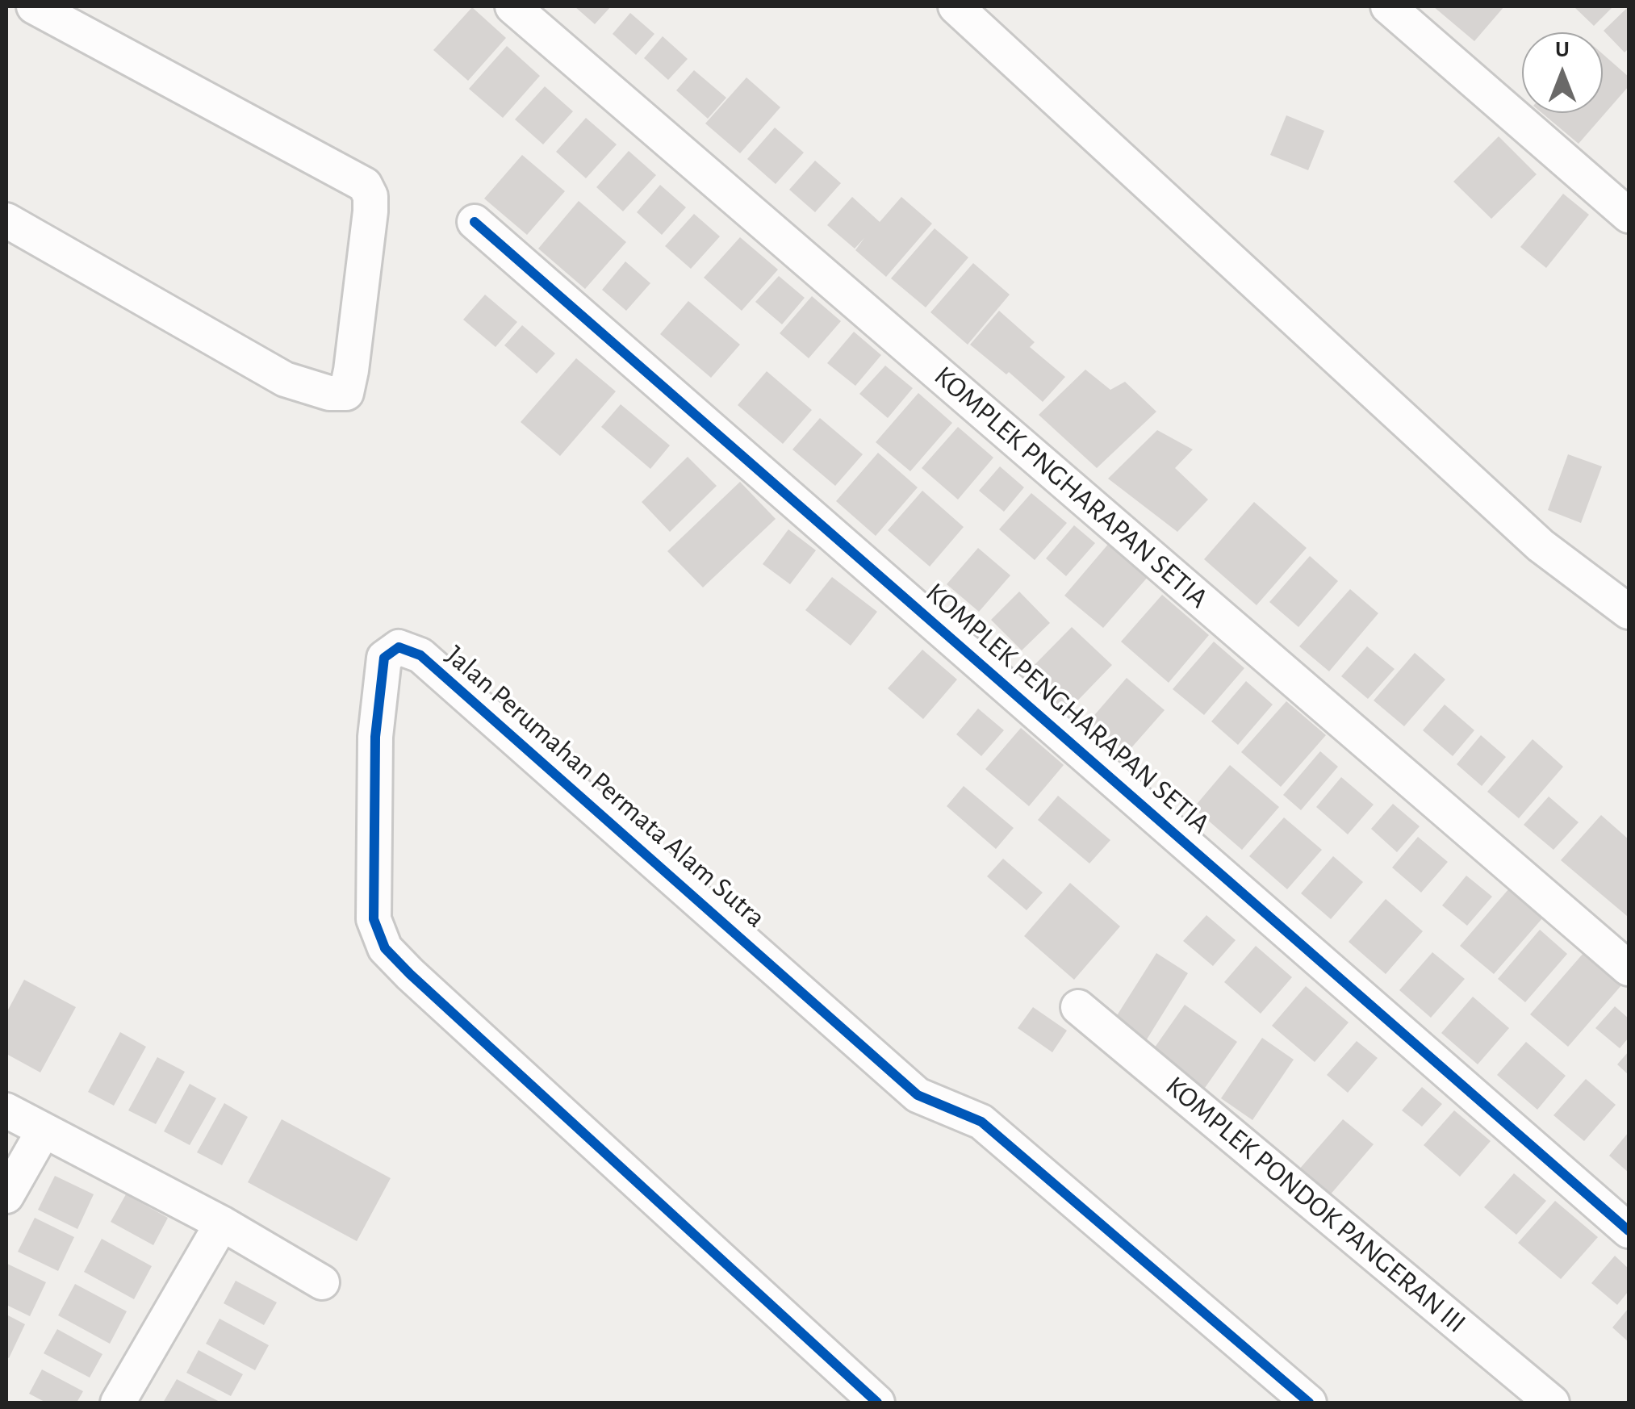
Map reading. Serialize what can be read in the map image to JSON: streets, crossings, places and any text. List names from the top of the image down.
{
  "streets": {
    "street": [
      "KOMPLEK PNGHARAPAN SETIA",
      "KOMPLEK PENGHARAPAN SETIA",
      "Jalan Perumahan Permata Alam Sutra",
      "KOMPLEK PONDOK PANGERAN III"
    ]
  },
  "north": "top"
}
